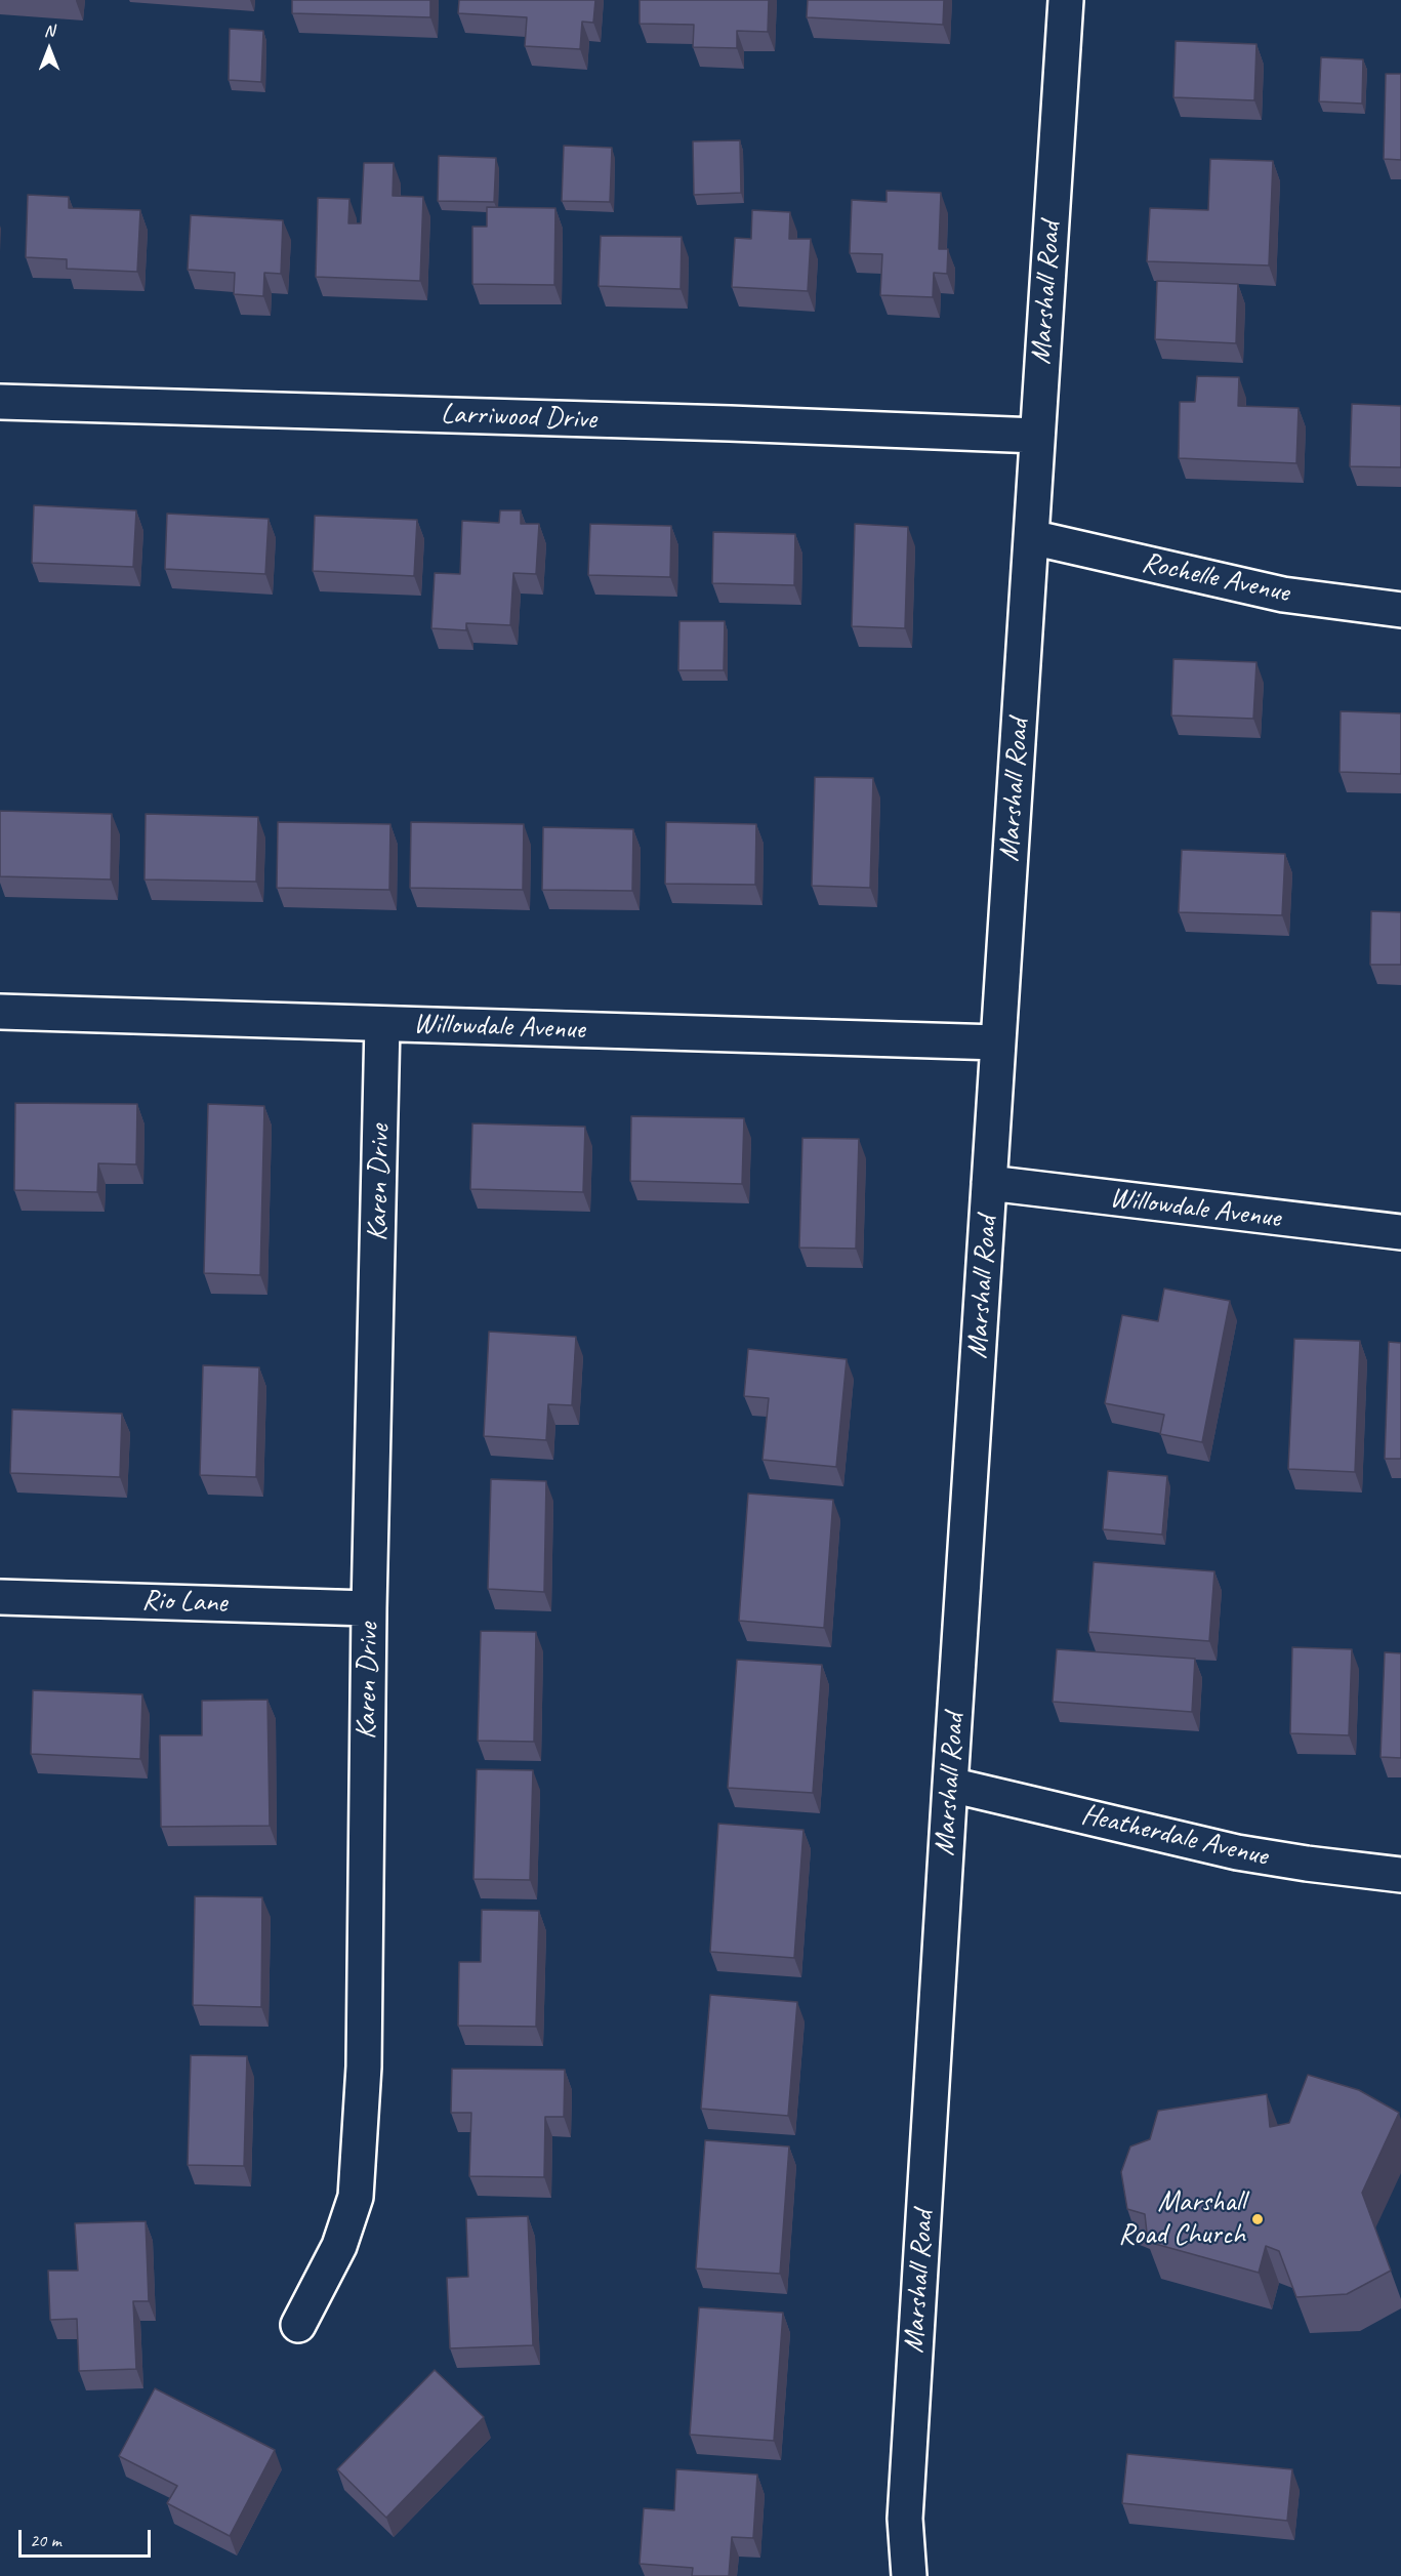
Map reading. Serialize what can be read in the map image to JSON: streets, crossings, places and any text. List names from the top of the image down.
{
  "streets": {
    "street": [
      "Marshall Road",
      "Larriwood Drive",
      "Rochelle Avenue",
      "Willowdale Avenue",
      "Karen Drive",
      "Rio Lane",
      "Heatherdale Avenue"
    ]
  },
  "crossings": [
    ["Marshall Road", "Larriwood Drive"],
    ["Marshall Road", "Rochelle Avenue"],
    ["Marshall Road", "Willowdale Avenue"],
    ["Marshall Road", "Heatherdale Avenue"],
    ["Willowdale Avenue", "Karen Drive"],
    ["Karen Drive", "Rio Lane"]
  ],
  "places": ["Marshall Road Church"],
  "scale_bar": "20 m",
  "north": "top"
}
